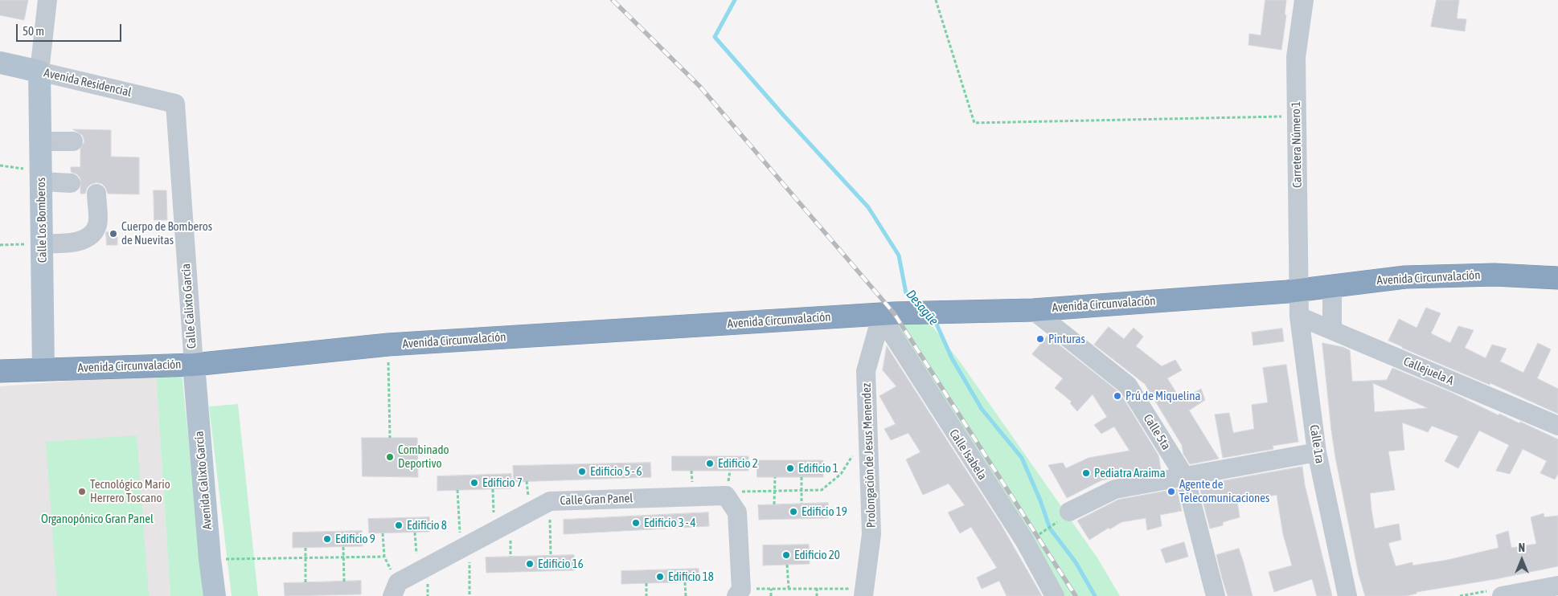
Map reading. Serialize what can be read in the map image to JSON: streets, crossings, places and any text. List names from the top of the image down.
{
  "streets": {
    "highway": ["Avenida Circunvalación"],
    "main road": ["Avenida Residencial", "Calle Los Bomberos", "Avenida Calixto García"],
    "street": [
      "Carretera Número 1",
      "Calle Calixto García",
      "Callejuela A",
      "Calle 5ta",
      "Calle 1ra",
      "Calle Isabela",
      "Prolongación de Jesus Menendez",
      "Calle Gran Panel"
    ]
  },
  "crossings": [
    ["Avenida Residencial", "Calle Los Bomberos"],
    ["Avenida Residencial", "Calle Calixto García"],
    ["Carretera Número 1", "Avenida Circunvalación"],
    ["Carretera Número 1", "Calle 1ra"],
    ["Calle Los Bomberos", "Avenida Circunvalación"],
    ["Avenida Circunvalación", "Calle Calixto García"],
    ["Avenida Circunvalación", "Calle 5ta"],
    ["Avenida Circunvalación", "Calle 1ra"],
    ["Avenida Circunvalación", "Calle Isabela"],
    ["Avenida Circunvalación", "Prolongación de Jesus Menendez"],
    ["Avenida Circunvalación", "Avenida Calixto García"],
    ["Calle Calixto García", "Avenida Calixto García"],
    ["Callejuela A", "Calle 1ra"],
    ["Calle Isabela", "Prolongación de Jesus Menendez"]
  ],
  "water": ["Desagüe"],
  "parks": ["Organopónico Gran Panel"],
  "places": [
    "Cuerpo de Bomberos de Nuevitas",
    "Pinturas",
    "Prú de Miquelina",
    "Combinado Deportivo",
    "Edificio 2",
    "Edificio 1",
    "Edificio 5 - 6",
    "Pediatra Araima",
    "Edificio 7",
    "Tecnológico Mario Herrero Toscano",
    "Agente de Telecomunicaciones",
    "Edificio 19",
    "Edificio 3 - 4",
    "Edificio 8",
    "Edificio 9",
    "Edificio 20",
    "Edificio 16",
    "Edificio 18"
  ],
  "scale_bar": "50 m",
  "north": "top"
}
